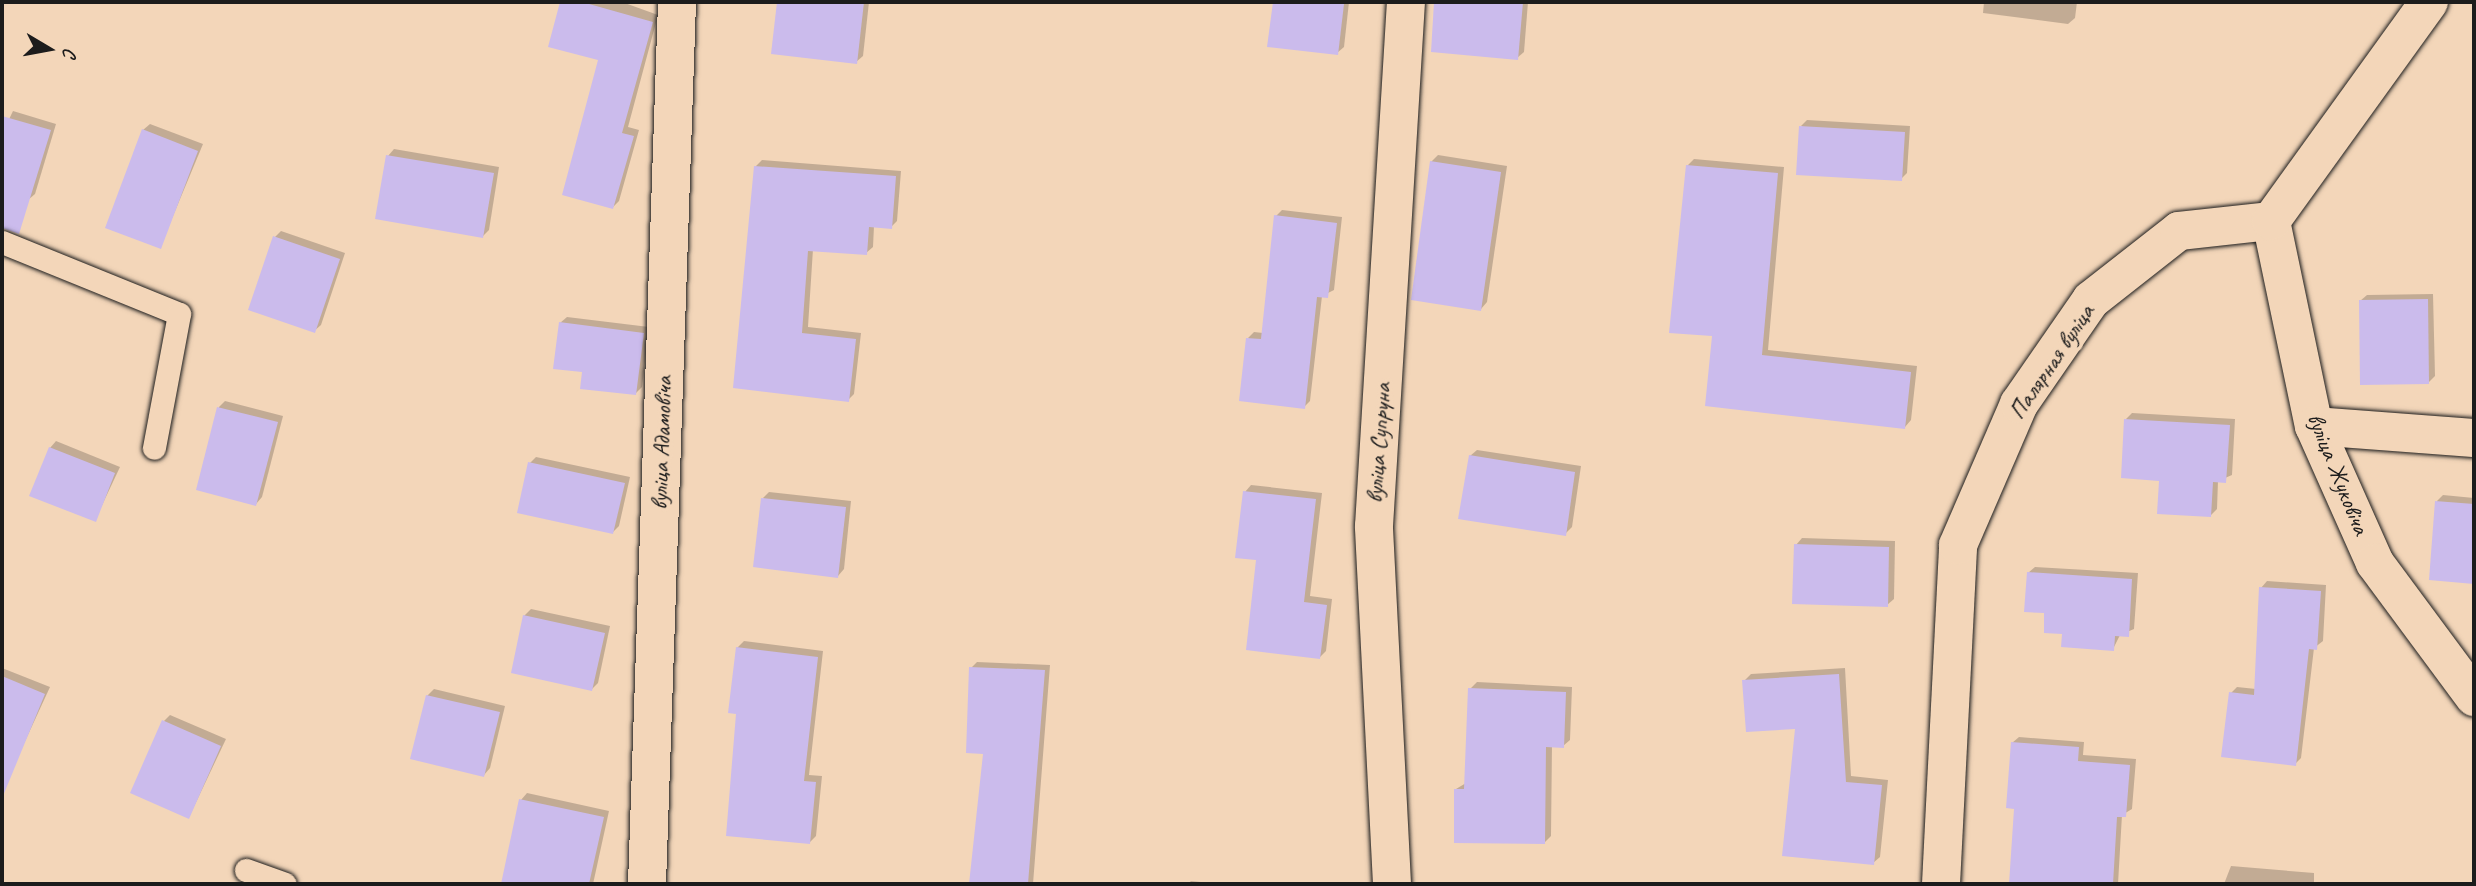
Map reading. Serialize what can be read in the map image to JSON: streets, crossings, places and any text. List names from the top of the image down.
{
  "streets": {
    "street": [
      "Палярная вуліца",
      "вуліца Адамовіча",
      "вуліца Супруна",
      "вуліца Жуковіча"
    ]
  },
  "crossings": [
    ["Палярная вуліца", "вуліца Жуковіча"]
  ],
  "north": "right"
}
